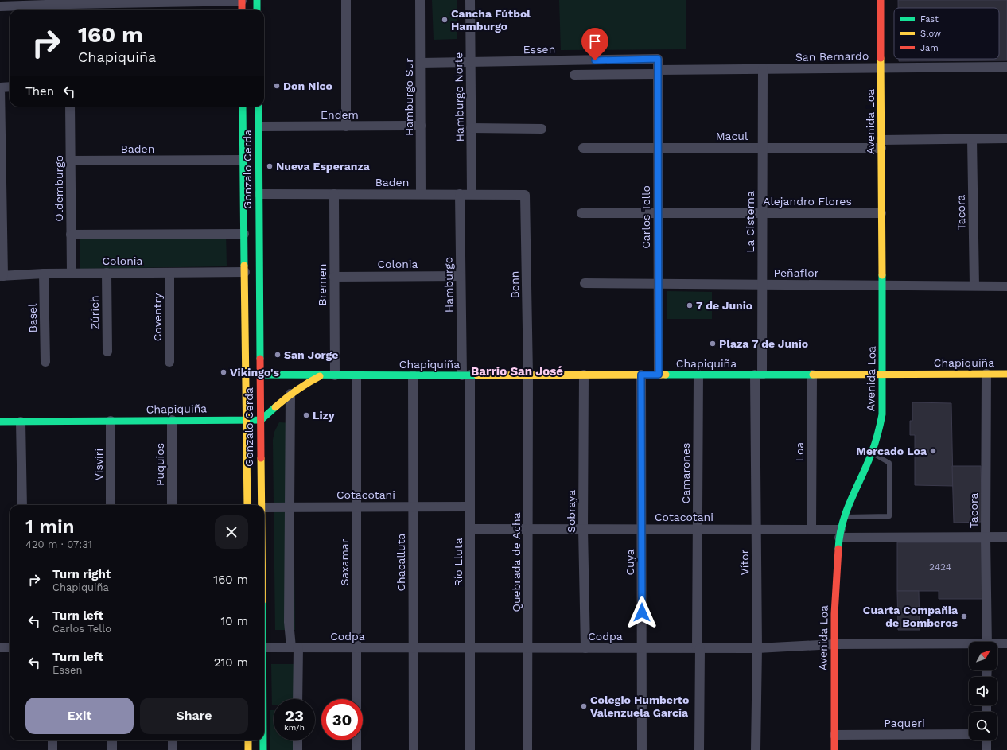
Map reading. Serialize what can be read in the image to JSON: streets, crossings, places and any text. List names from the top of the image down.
{
  "streets": {
    "street": [
      "Essen",
      "San Bernardo",
      "Hamburgo Sur",
      "Hamburgo Norte",
      "Endem",
      "Avenida Loa",
      "Macul",
      "Baden",
      "Gonzalo Cerda",
      "Oldemburgo",
      "Alejandro Flores",
      "Tacora",
      "Carlos Tello",
      "La Cisterna",
      "Colonia",
      "Peñaflor",
      "Bremen",
      "Hamburgo",
      "Bonn",
      "Zúrich",
      "Coventry",
      "Basel",
      "Chapiquiña",
      "Loa",
      "Visviri",
      "Puquios",
      "Camarones",
      "Cotacotani",
      "Sobraya",
      "Saxamar",
      "Chacalluta",
      "Río Lluta",
      "Quebrada de Acha",
      "Cuya",
      "Vítor",
      "Codpa",
      "Paqueri"
    ]
  },
  "crossings": [
    ["Essen", "Hamburgo Sur"],
    ["Essen", "Hamburgo Norte"],
    ["Essen", "Carlos Tello"],
    ["San Bernardo", "Avenida Loa"],
    ["San Bernardo", "Carlos Tello"],
    ["San Bernardo", "La Cisterna"],
    ["Hamburgo Sur", "Endem"],
    ["Hamburgo Sur", "Baden"],
    ["Hamburgo Norte", "Baden"],
    ["Endem", "Gonzalo Cerda"],
    ["Avenida Loa", "Macul"],
    ["Avenida Loa", "Alejandro Flores"],
    ["Avenida Loa", "Peñaflor"],
    ["Avenida Loa", "Chapiquiña"],
    ["Avenida Loa", "Cotacotani"],
    ["Avenida Loa", "Codpa"],
    ["Avenida Loa", "Paqueri"],
    ["Macul", "Tacora"],
    ["Macul", "Carlos Tello"],
    ["Macul", "La Cisterna"],
    ["Baden", "Gonzalo Cerda"],
    ["Baden", "Oldemburgo"],
    ["Baden", "Bremen"],
    ["Baden", "Hamburgo"],
    ["Baden", "Bonn"],
    ["Gonzalo Cerda", "Colonia"],
    ["Gonzalo Cerda", "Chapiquiña"],
    ["Oldemburgo", "Colonia"],
    ["Alejandro Flores", "Carlos Tello"],
    ["Alejandro Flores", "La Cisterna"],
    ["Tacora", "Peñaflor"],
    ["Tacora", "Chapiquiña"],
    ["Tacora", "Cotacotani"],
    ["Carlos Tello", "Peñaflor"],
    ["Carlos Tello", "Chapiquiña"],
    ["La Cisterna", "Peñaflor"],
    ["La Cisterna", "Chapiquiña"],
    ["La Cisterna", "Vítor"],
    ["Colonia", "Bremen"],
    ["Colonia", "Hamburgo"],
    ["Colonia", "Zúrich"],
    ["Colonia", "Coventry"],
    ["Colonia", "Basel"],
    ["Bremen", "Chapiquiña"],
    ["Hamburgo", "Chapiquiña"],
    ["Hamburgo", "Río Lluta"],
    ["Bonn", "Chapiquiña"],
    ["Bonn", "Quebrada de Acha"],
    ["Chapiquiña", "Loa"],
    ["Chapiquiña", "Visviri"],
    ["Chapiquiña", "Puquios"],
    ["Chapiquiña", "Camarones"],
    ["Chapiquiña", "Sobraya"],
    ["Chapiquiña", "Saxamar"],
    ["Chapiquiña", "Chacalluta"],
    ["Chapiquiña", "Río Lluta"],
    ["Chapiquiña", "Quebrada de Acha"],
    ["Chapiquiña", "Cuya"],
    ["Chapiquiña", "Vítor"],
    ["Loa", "Cotacotani"],
    ["Camarones", "Cotacotani"],
    ["Camarones", "Codpa"],
    ["Cotacotani", "Sobraya"],
    ["Cotacotani", "Saxamar"],
    ["Cotacotani", "Chacalluta"],
    ["Cotacotani", "Río Lluta"],
    ["Cotacotani", "Quebrada de Acha"],
    ["Cotacotani", "Cuya"],
    ["Cotacotani", "Vítor"],
    ["Sobraya", "Codpa"],
    ["Saxamar", "Codpa"],
    ["Chacalluta", "Codpa"],
    ["Río Lluta", "Codpa"],
    ["Quebrada de Acha", "Codpa"],
    ["Cuya", "Codpa"],
    ["Vítor", "Codpa"]
  ],
  "districts": ["Barrio San José"],
  "places": [
    "Cancha Fútbol Hamburgo",
    "Don Nico",
    "Nueva Esperanza",
    "7 de Junio",
    "Plaza 7 de Junio",
    "San Jorge",
    "Vikingo's",
    "Lizy",
    "Mercado Loa",
    "Cuarta Compañia de Bomberos",
    "Colegio Humberto Valenzuela Garcia"
  ],
  "house_numbers": ["2424"],
  "legend": ["Fast", "Slow", "Jam"],
  "north": "top right",
  "page": {
    "turn": ["160 m", "Chapiquiña"],
    "then": "Then",
    "heading": ["1 min", "420 m · 07:31"],
    "list": [
      {
        "name": "Turn right",
        "note": "Chapiquiña",
        "value": "160 m"
      },
      {
        "name": "Turn left",
        "note": "Carlos Tello",
        "value": "10 m"
      },
      {
        "name": "Turn left",
        "note": "Essen",
        "value": "210 m"
      }
    ],
    "buttons": ["Exit", "Share"],
    "speed": "23 km/h",
    "limit": "30"
  }
}
